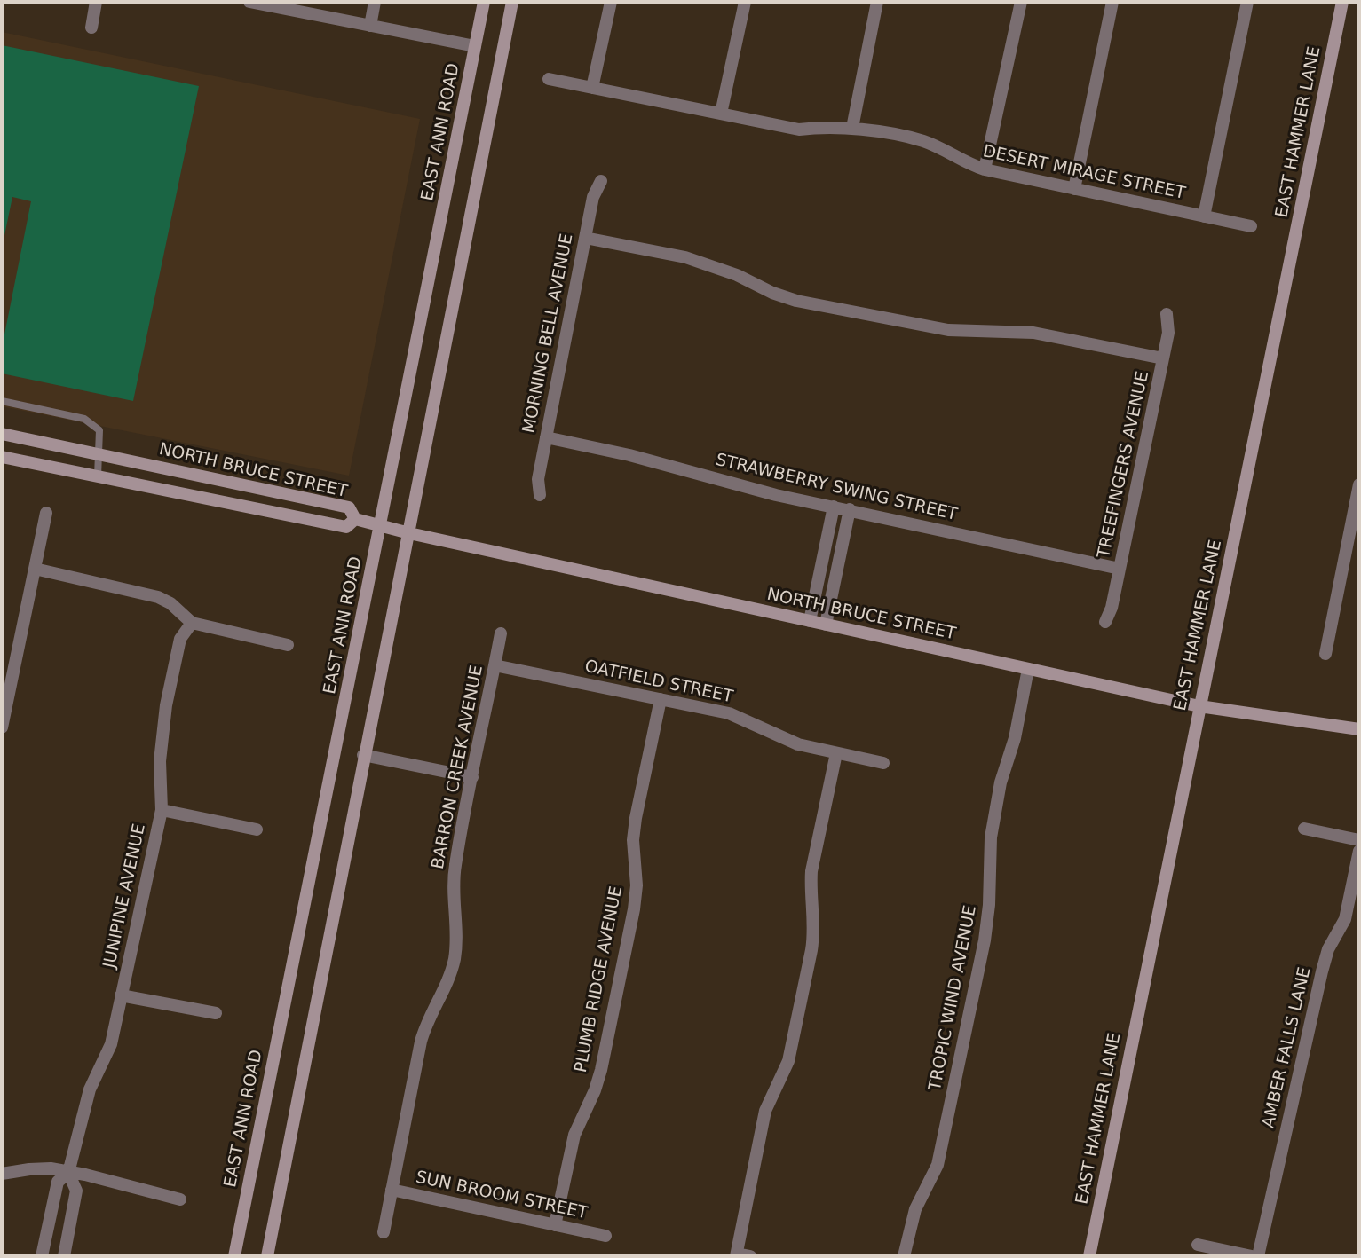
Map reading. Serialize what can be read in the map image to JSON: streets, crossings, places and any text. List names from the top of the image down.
{
  "streets": {
    "street": [
      "EAST ANN ROAD",
      "EAST HAMMER LANE",
      "DESERT MIRAGE STREET",
      "MORNING BELL AVENUE",
      "TREEFINGERS AVENUE",
      "NORTH BRUCE STREET",
      "STRAWBERRY SWING STREET",
      "OATFIELD STREET",
      "BARRON CREEK AVENUE",
      "JUNIPINE AVENUE",
      "PLUMB RIDGE AVENUE",
      "TROPIC WIND AVENUE",
      "AMBER FALLS LANE",
      "SUN BROOM STREET"
    ]
  },
  "crossings": [
    ["EAST ANN ROAD", "NORTH BRUCE STREET"],
    ["EAST HAMMER LANE", "NORTH BRUCE STREET"],
    ["MORNING BELL AVENUE", "STRAWBERRY SWING STREET"],
    ["TREEFINGERS AVENUE", "STRAWBERRY SWING STREET"],
    ["NORTH BRUCE STREET", "TROPIC WIND AVENUE"],
    ["OATFIELD STREET", "BARRON CREEK AVENUE"],
    ["OATFIELD STREET", "PLUMB RIDGE AVENUE"],
    ["BARRON CREEK AVENUE", "SUN BROOM STREET"],
    ["PLUMB RIDGE AVENUE", "SUN BROOM STREET"]
  ]
}
